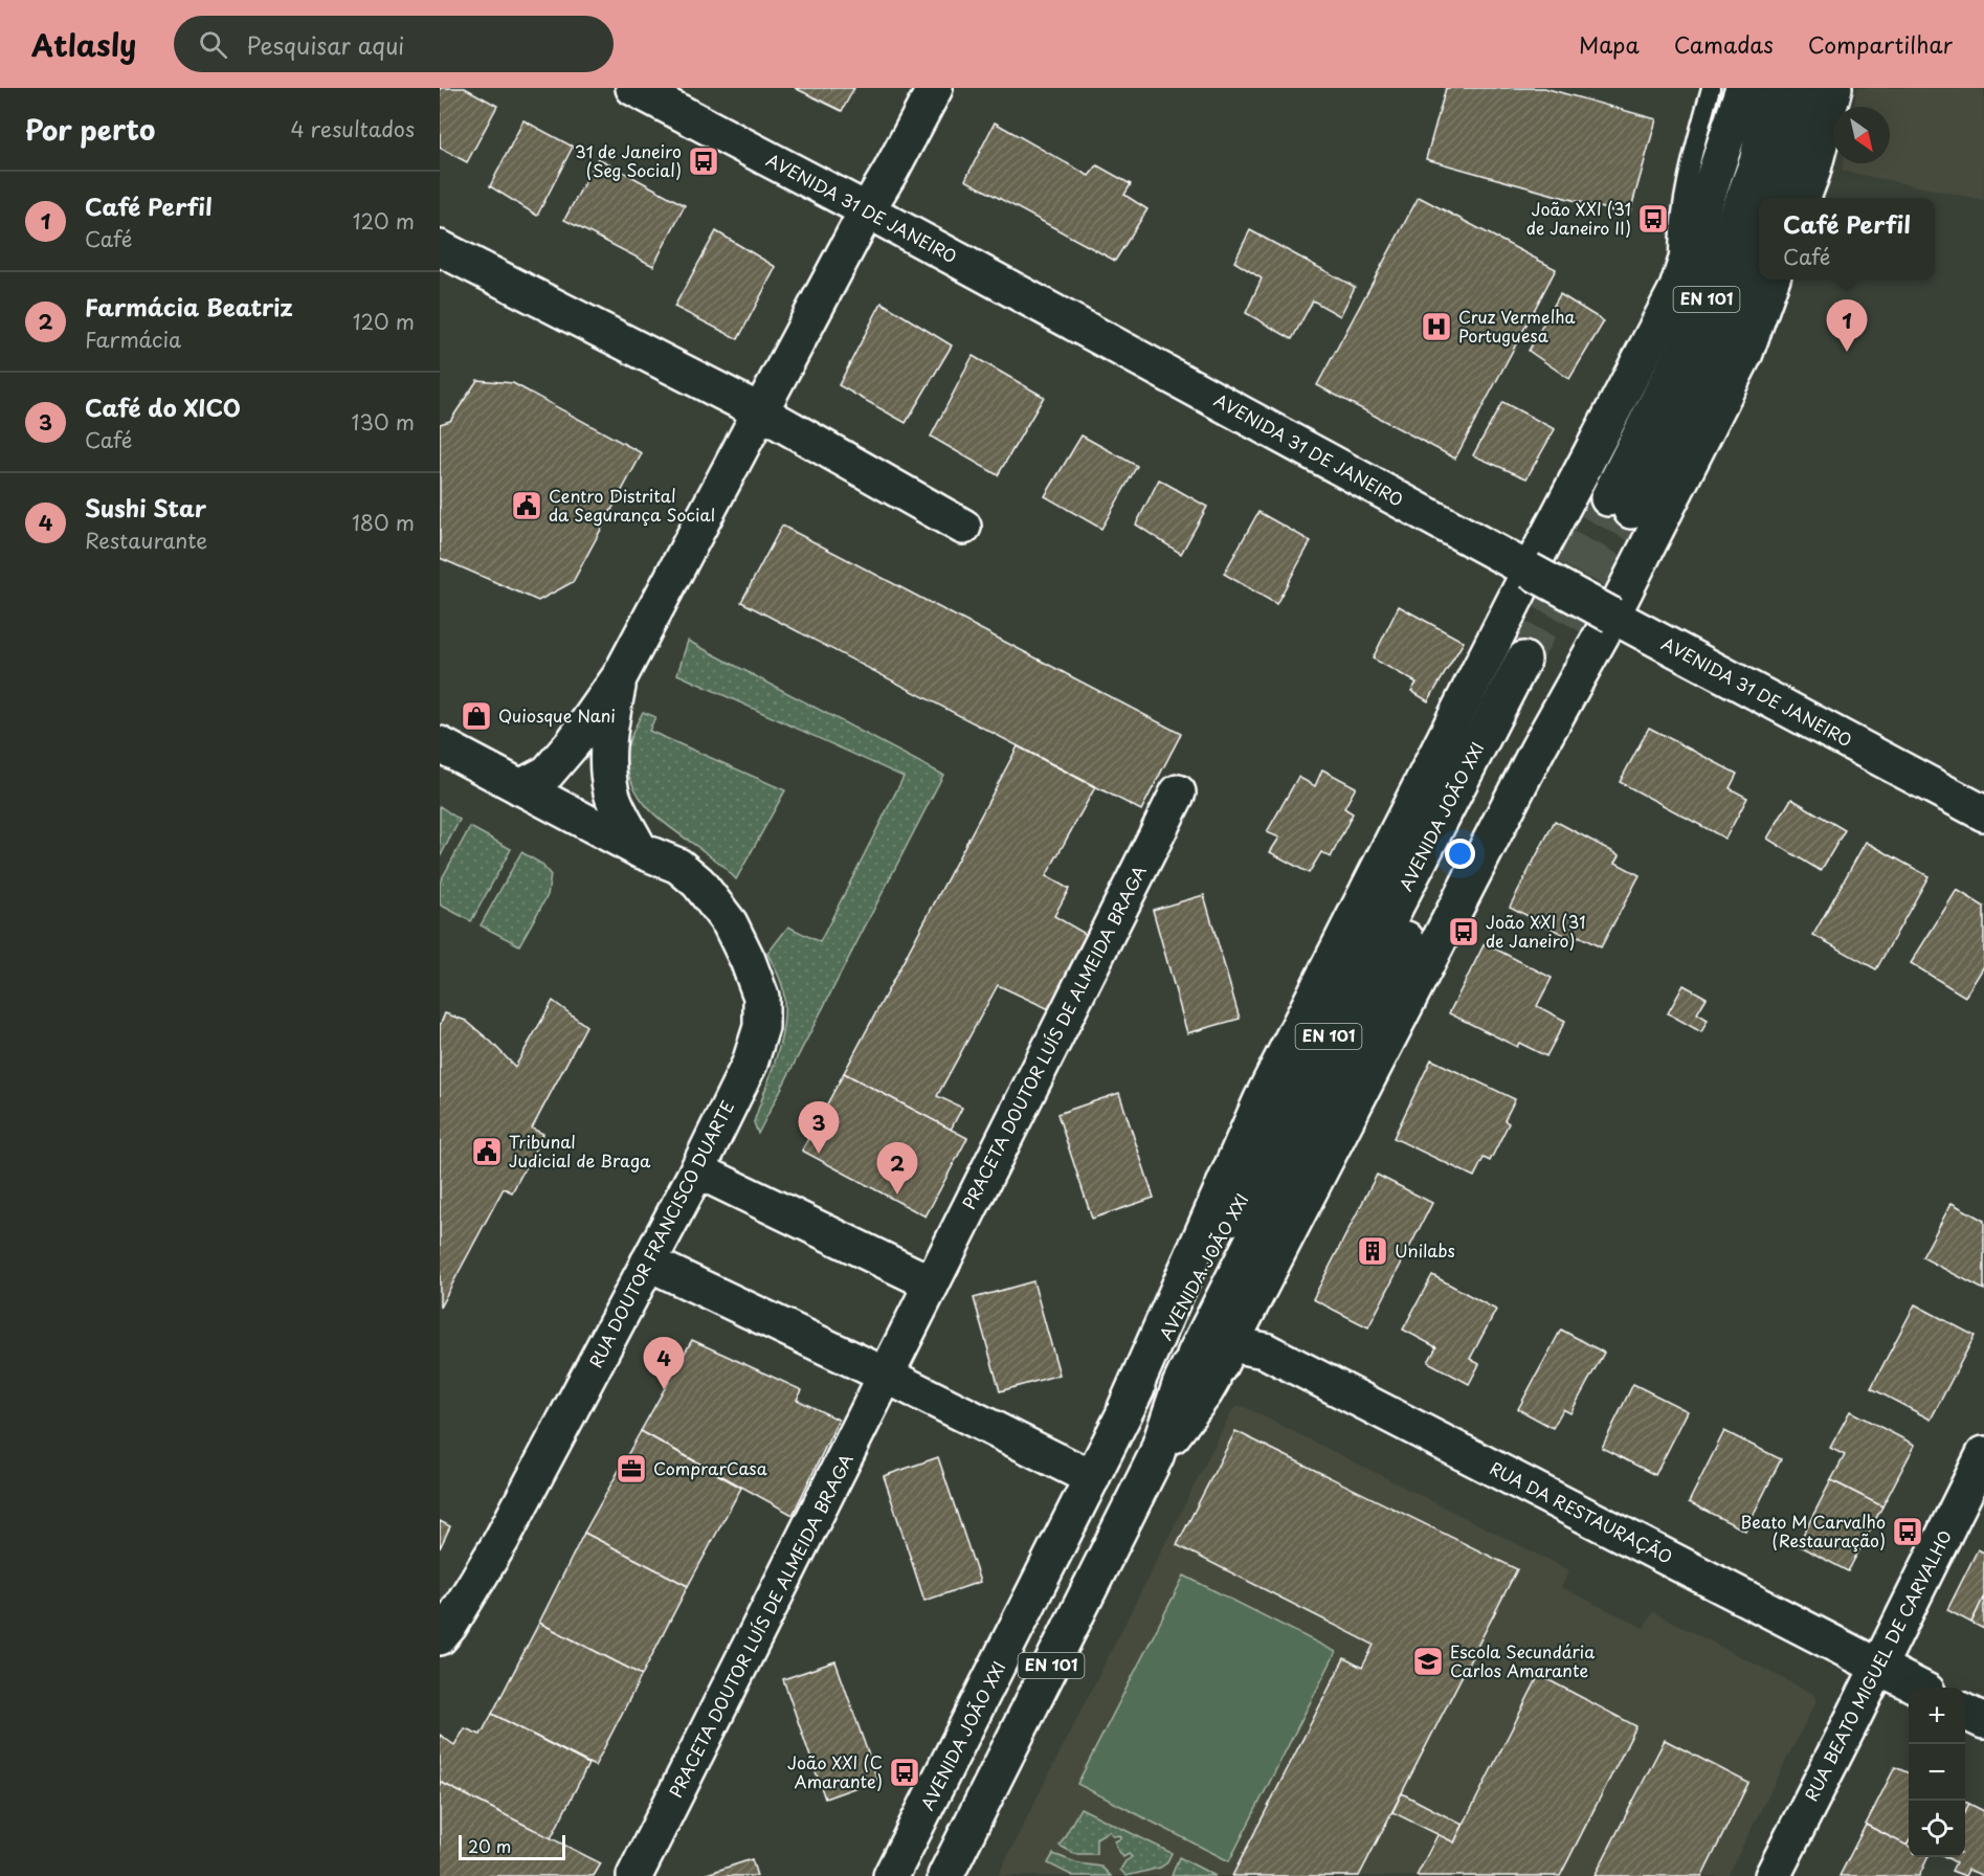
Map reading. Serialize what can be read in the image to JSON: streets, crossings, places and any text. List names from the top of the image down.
{
  "streets": {
    "main road": [
      "AVENIDA 31 DE JANEIRO",
      "EN 101",
      "AVENIDA JOÃO XXI",
      "PRACETA DOUTOR LUÍS DE ALMEIDA BRAGA",
      "RUA DOUTOR FRANCISCO DUARTE",
      "RUA DA RESTAURAÇÃO",
      "RUA BEATO MIGUEL DE CARVALHO"
    ]
  },
  "crossings": [
    ["EN 101", "AVENIDA JOÃO XXI"],
    ["EN 101", "RUA DA RESTAURAÇÃO"],
    ["AVENIDA JOÃO XXI", "RUA DA RESTAURAÇÃO"],
    ["RUA DA RESTAURAÇÃO", "RUA BEATO MIGUEL DE CARVALHO"]
  ],
  "places": {
    "bus stop": [
      "31 de Janeiro (Seg Social)",
      "João XXI (31 de Janeiro II)",
      "João XXI (31 de Janeiro)",
      "Beato M Carvalho (Restauração)",
      "João XXI (C Amarante)"
    ],
    "hospital": ["Cruz Vermelha Portuguesa"],
    "public building": ["Centro Distrital da Segurança Social", "Tribunal Judicial de Braga"],
    "shop": ["Quiosque Nani"],
    "building": ["Unilabs"],
    "office": ["ComprarCasa"],
    "school or university": ["Escola Secundária Carlos Amarante"]
  },
  "scale_bar": "20 m",
  "north": "bottom right",
  "page": {
    "header": "Atlasly",
    "search": "Pesquisar aqui",
    "nav": ["Mapa", "Camadas", "Compartilhar"],
    "heading": ["Por perto", "4 resultados"],
    "list": [
      {
        "mark": "1",
        "name": "Café Perfil",
        "note": "Café",
        "value": "120 m"
      },
      {
        "mark": "2",
        "name": "Farmácia Beatriz",
        "note": "Farmácia",
        "value": "120 m"
      },
      {
        "mark": "3",
        "name": "Café do XICO",
        "note": "Café",
        "value": "130 m"
      },
      {
        "mark": "4",
        "name": "Sushi Star",
        "note": "Restaurante",
        "value": "180 m"
      }
    ],
    "popup": ["Café Perfil", "Café"],
    "pins": [
      "1",
      "3",
      "2",
      "4"
    ],
    "map_buttons": ["+", "−"],
    "scale": "20 m"
  }
}
